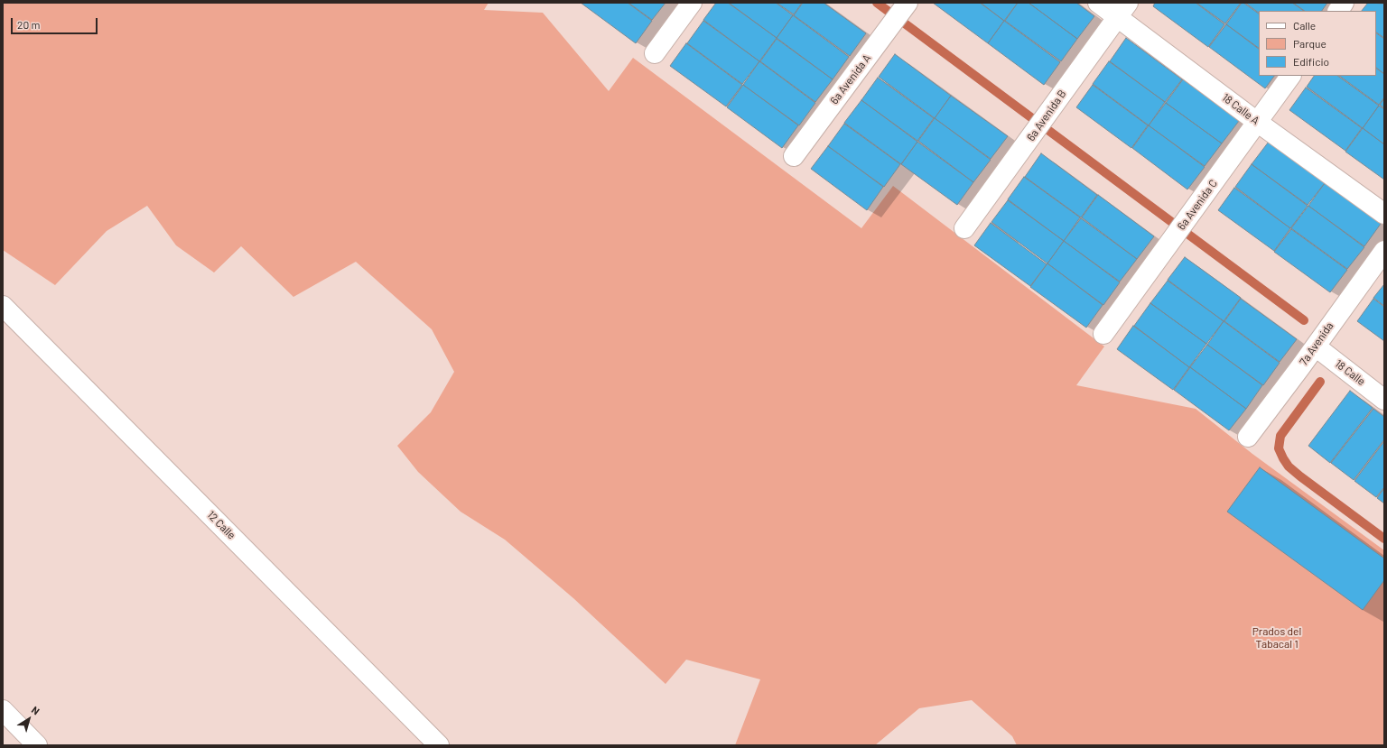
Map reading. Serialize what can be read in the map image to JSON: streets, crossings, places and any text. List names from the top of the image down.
{
  "streets": {
    "street": [
      "6a Avenida A",
      "18 Calle A",
      "6a Avenida B",
      "6a Avenida C",
      "7a Avenida",
      "18 Calle",
      "12 Calle"
    ]
  },
  "crossings": [
    ["18 Calle A", "6a Avenida B"],
    ["18 Calle A", "6a Avenida C"],
    ["7a Avenida", "18 Calle"]
  ],
  "parks": ["Prados del Tabacal 1"],
  "legend": ["Calle", "Parque", "Edificio"],
  "scale_bar": "20 m",
  "north": "top right"
}
